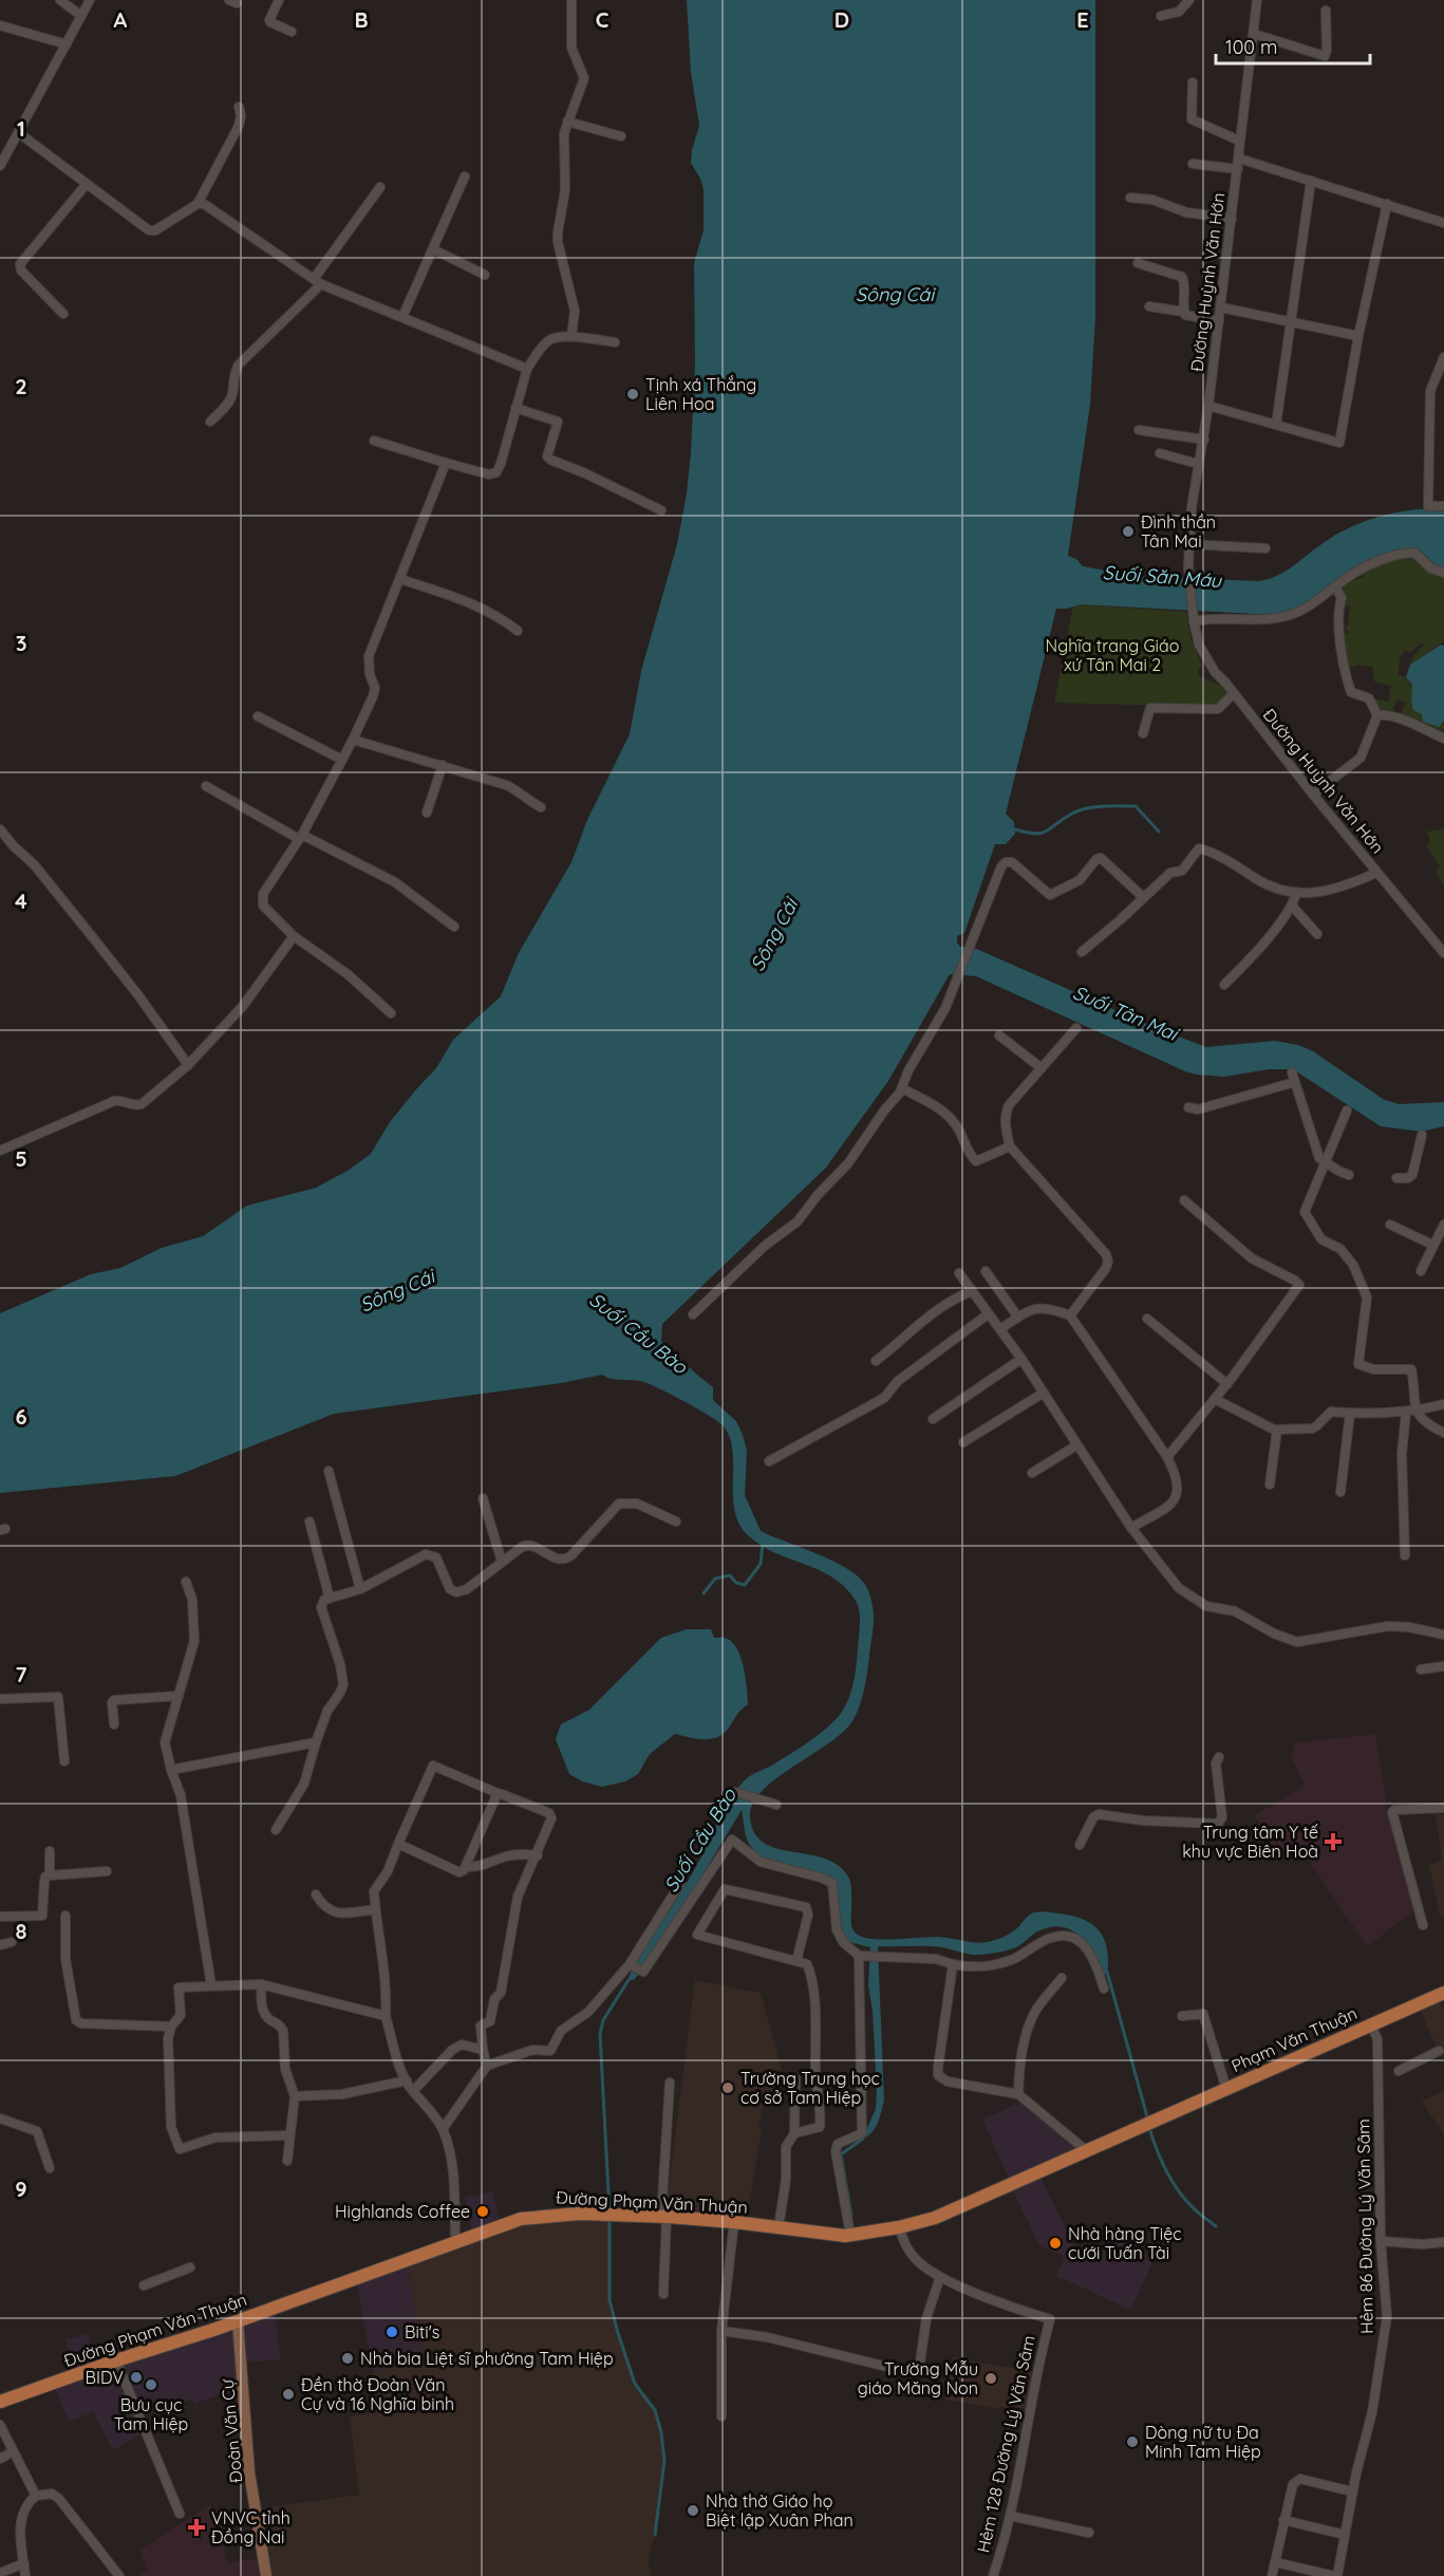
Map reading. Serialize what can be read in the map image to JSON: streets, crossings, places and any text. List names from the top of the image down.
{
  "streets": {
    "main road": ["Phạm Văn Thuận", "Đường Phạm Văn Thuận"],
    "street": [
      "Đường Huỳnh Văn Hớn",
      "Hẻm 86 Đường Lý Văn Sâm",
      "Đoàn Văn Cự",
      "Hẻm 128 Đường Lý Văn Sâm"
    ]
  },
  "crossings": [
    ["Phạm Văn Thuận", "Đường Phạm Văn Thuận"],
    ["Phạm Văn Thuận", "Hẻm 86 Đường Lý Văn Sâm"],
    ["Đường Phạm Văn Thuận", "Đoàn Văn Cự"]
  ],
  "water": [
    "Sông Cái",
    "Suối Săn Máu",
    "Suối Tân Mai",
    "Suối Cầu Bào"
  ],
  "parks": ["Nghĩa trang Giáo xứ Tân Mai 2"],
  "places": {
    "other": [
      "Tịnh xá Thắng Liên Hoa",
      "Đình thần Tân Mai",
      "Trường Trung học cơ sở Tam Hiệp",
      "Highlands Coffee",
      "Nhà hàng Tiệc cưới Tuấn Tài",
      "Biti's",
      "Nhà bia Liệt sĩ phường Tam Hiệp",
      "BIDV",
      "Trường Mẫu giáo Măng Non",
      "Bưu cục Tam Hiệp",
      "Đền thờ Đoàn Văn Cự và 16 Nghĩa binh",
      "Dòng nữ tu Đa Minh Tam Hiệp",
      "Nhà thờ Giáo họ Biệt lập Xuân Phan"
    ],
    "health": ["Trung tâm Y tế khu vực Biên Hoà", "VNVC tỉnh Đồng Nai"]
  },
  "scale_bar": "100 m",
  "grid": {
    "columns": [
      "A",
      "B",
      "C",
      "D",
      "E"
    ],
    "rows": [
      "1",
      "2",
      "3",
      "4",
      "5",
      "6",
      "7",
      "8",
      "9"
    ]
  }
}
